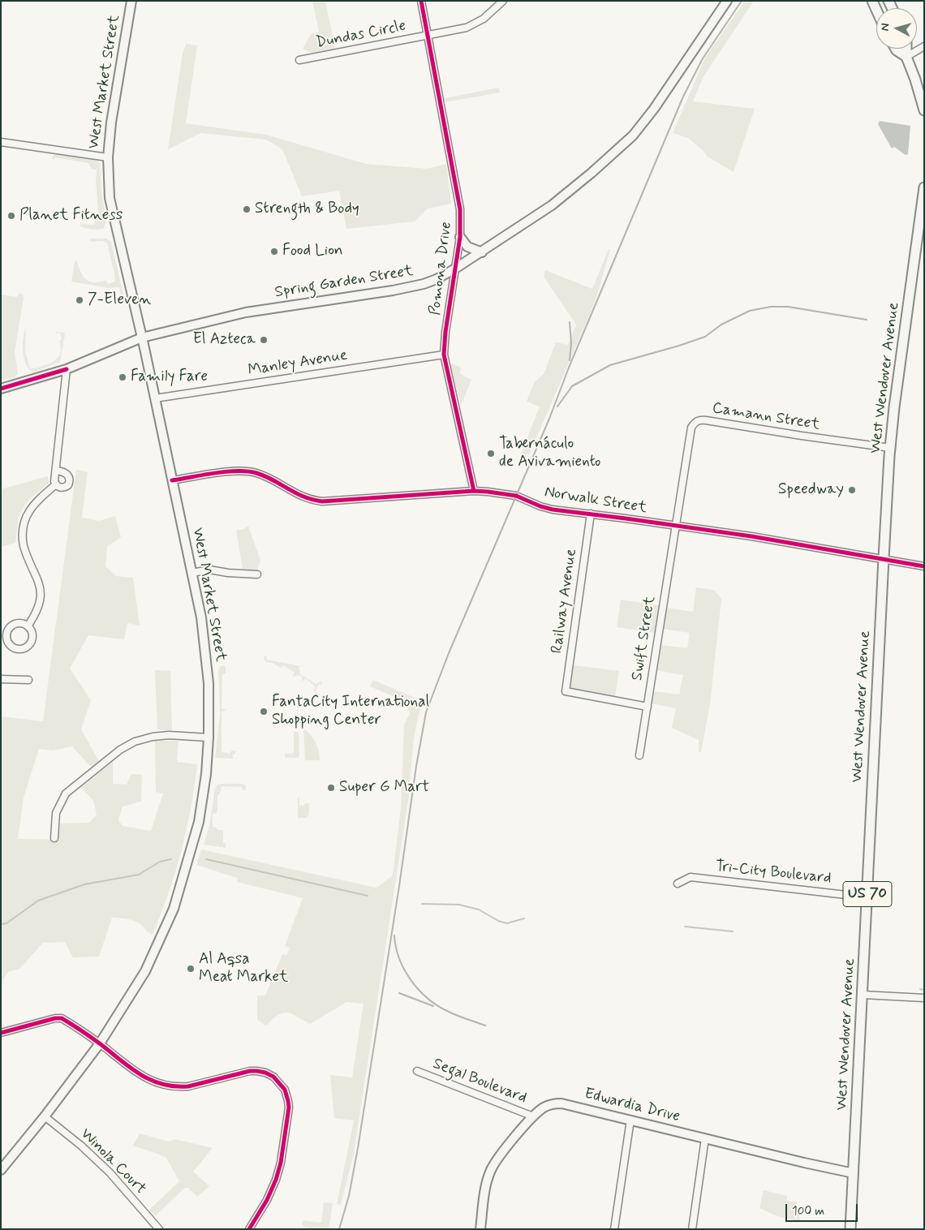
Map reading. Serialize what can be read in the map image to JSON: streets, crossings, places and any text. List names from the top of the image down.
{
  "streets": {
    "highway": ["West Wendover Avenue", "US 70"],
    "main road": ["West Market Street", "Spring Garden Street", "Edwardia Drive"],
    "street": [
      "Dundas Circle",
      "Pomona Drive",
      "Manley Avenue",
      "Camann Street",
      "Norwalk Street",
      "Railway Avenue",
      "Swift Street",
      "Tri-City Boulevard",
      "Segal Boulevard",
      "Winola Court"
    ]
  },
  "crossings": [
    ["Dundas Circle", "Pomona Drive"],
    ["West Market Street", "Spring Garden Street"],
    ["West Market Street", "Manley Avenue"],
    ["West Market Street", "Norwalk Street"],
    ["West Market Street", "Winola Court"],
    ["Pomona Drive", "Spring Garden Street"],
    ["Pomona Drive", "Manley Avenue"],
    ["Pomona Drive", "Norwalk Street"],
    ["West Wendover Avenue", "Camann Street"],
    ["West Wendover Avenue", "Norwalk Street"],
    ["West Wendover Avenue", "Tri-City Boulevard"],
    ["West Wendover Avenue", "Edwardia Drive"],
    ["Camann Street", "Norwalk Street"],
    ["Camann Street", "Swift Street"],
    ["Norwalk Street", "Railway Avenue"],
    ["Norwalk Street", "Swift Street"],
    ["Railway Avenue", "Swift Street"],
    ["Segal Boulevard", "Edwardia Drive"]
  ],
  "places": [
    "Strength & Body",
    "Planet Fitness",
    "Food Lion",
    "7-Eleven",
    "El Azteca",
    "Family Fare",
    "Tabernáculo de Avivamiento",
    "Speedway",
    "FantaCity International Shopping Center",
    "Super G Mart",
    "Al Aqsa Meat Market"
  ],
  "scale_bar": "100 m",
  "north": "left"
}
